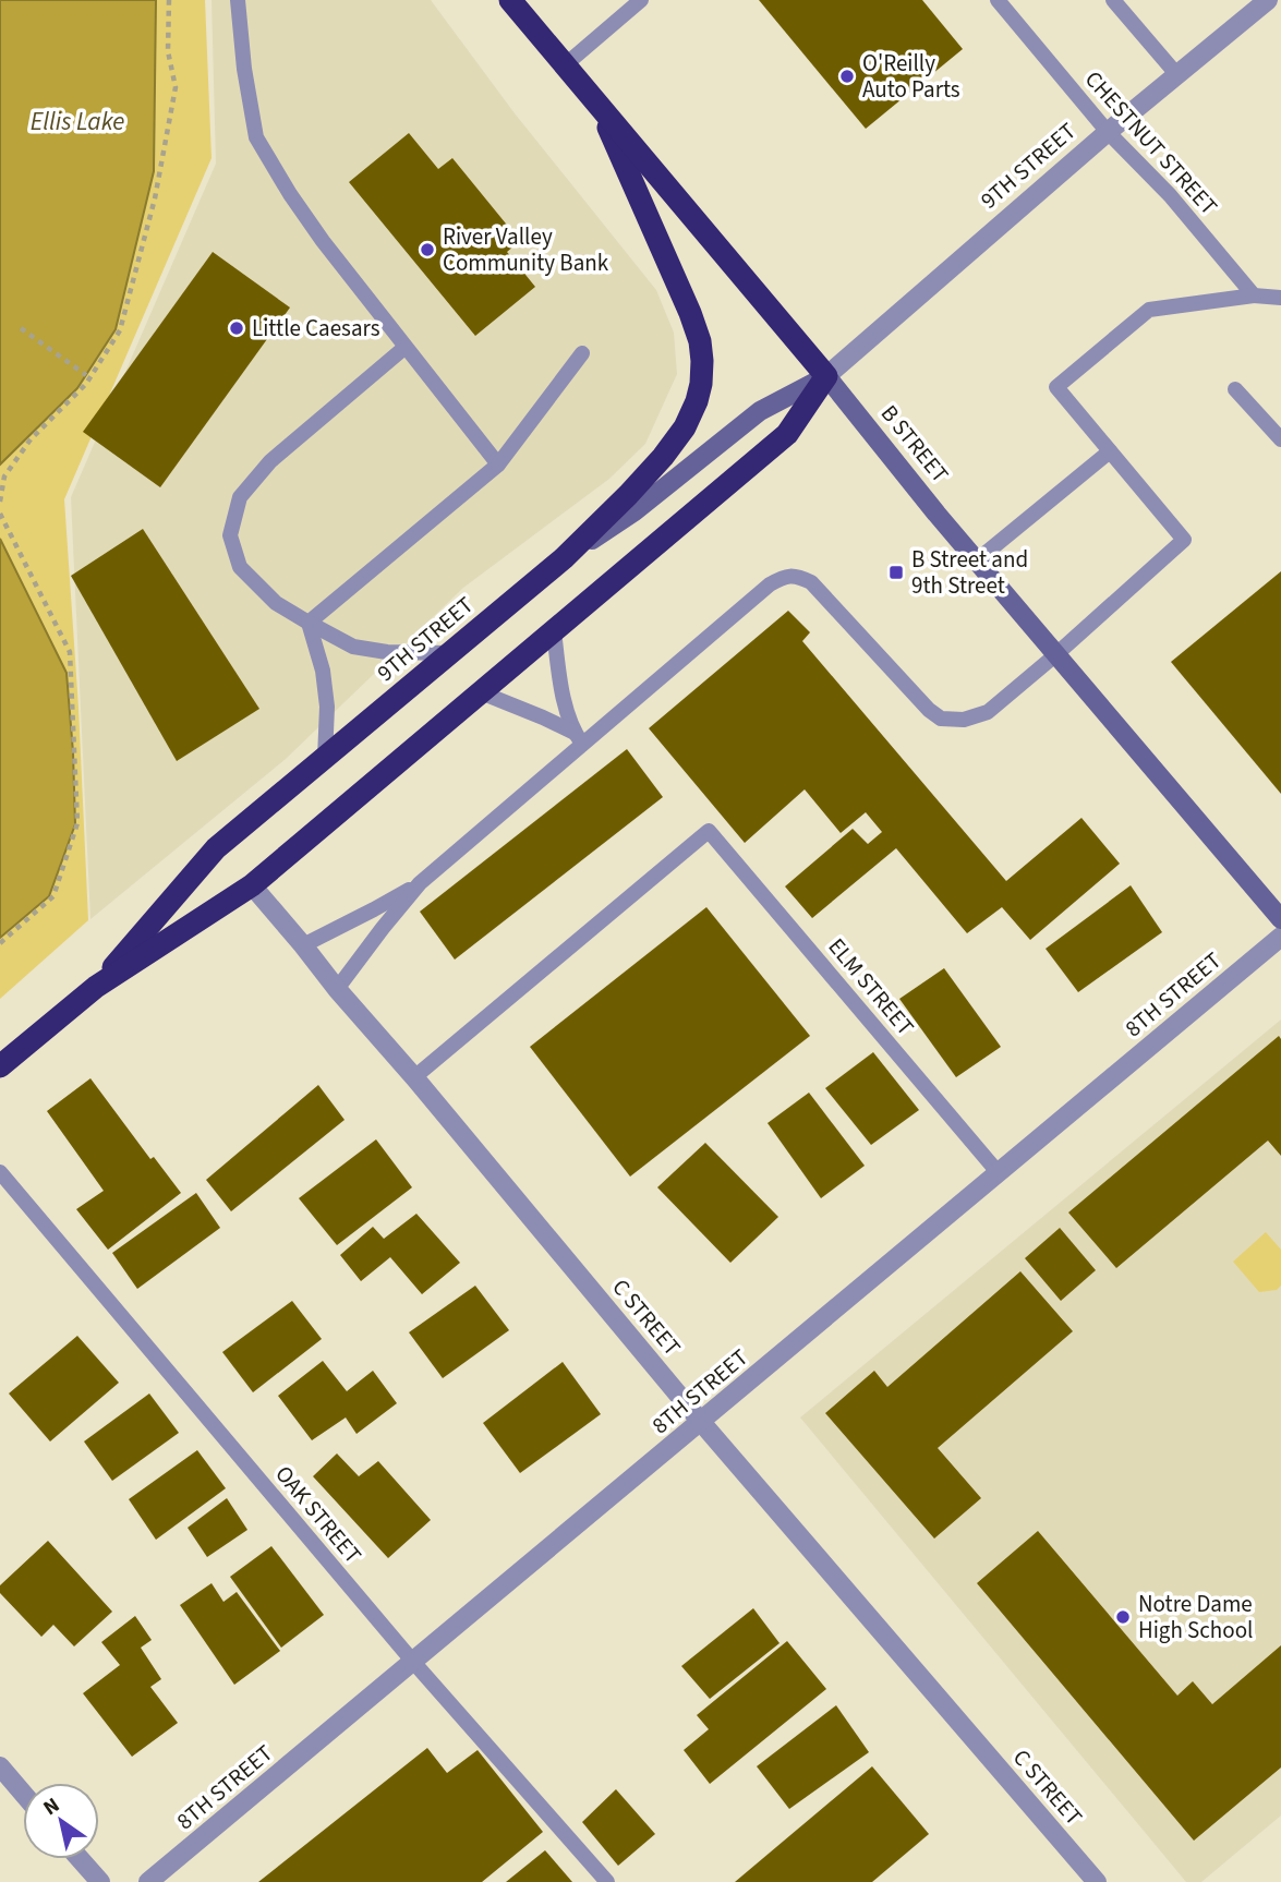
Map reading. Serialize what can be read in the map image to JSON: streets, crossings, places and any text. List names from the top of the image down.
{
  "streets": {
    "highway": ["9TH STREET", "B STREET"],
    "street": ["8TH STREET", "C STREET"],
    "lane": ["CHESTNUT STREET", "ELM STREET", "OAK STREET"]
  },
  "crossings": [
    ["CHESTNUT STREET", "9TH STREET"],
    ["9TH STREET", "B STREET"],
    ["9TH STREET", "C STREET"],
    ["ELM STREET", "8TH STREET"],
    ["ELM STREET", "C STREET"],
    ["8TH STREET", "C STREET"],
    ["8TH STREET", "OAK STREET"]
  ],
  "water": ["Ellis Lake"],
  "places": {
    "other": [
      "O'Reilly Auto Parts",
      "River Valley Community Bank",
      "Little Caesars",
      "Notre Dame High School"
    ],
    "transit": ["B Street and 9th Street"]
  },
  "north": "top left"
}
